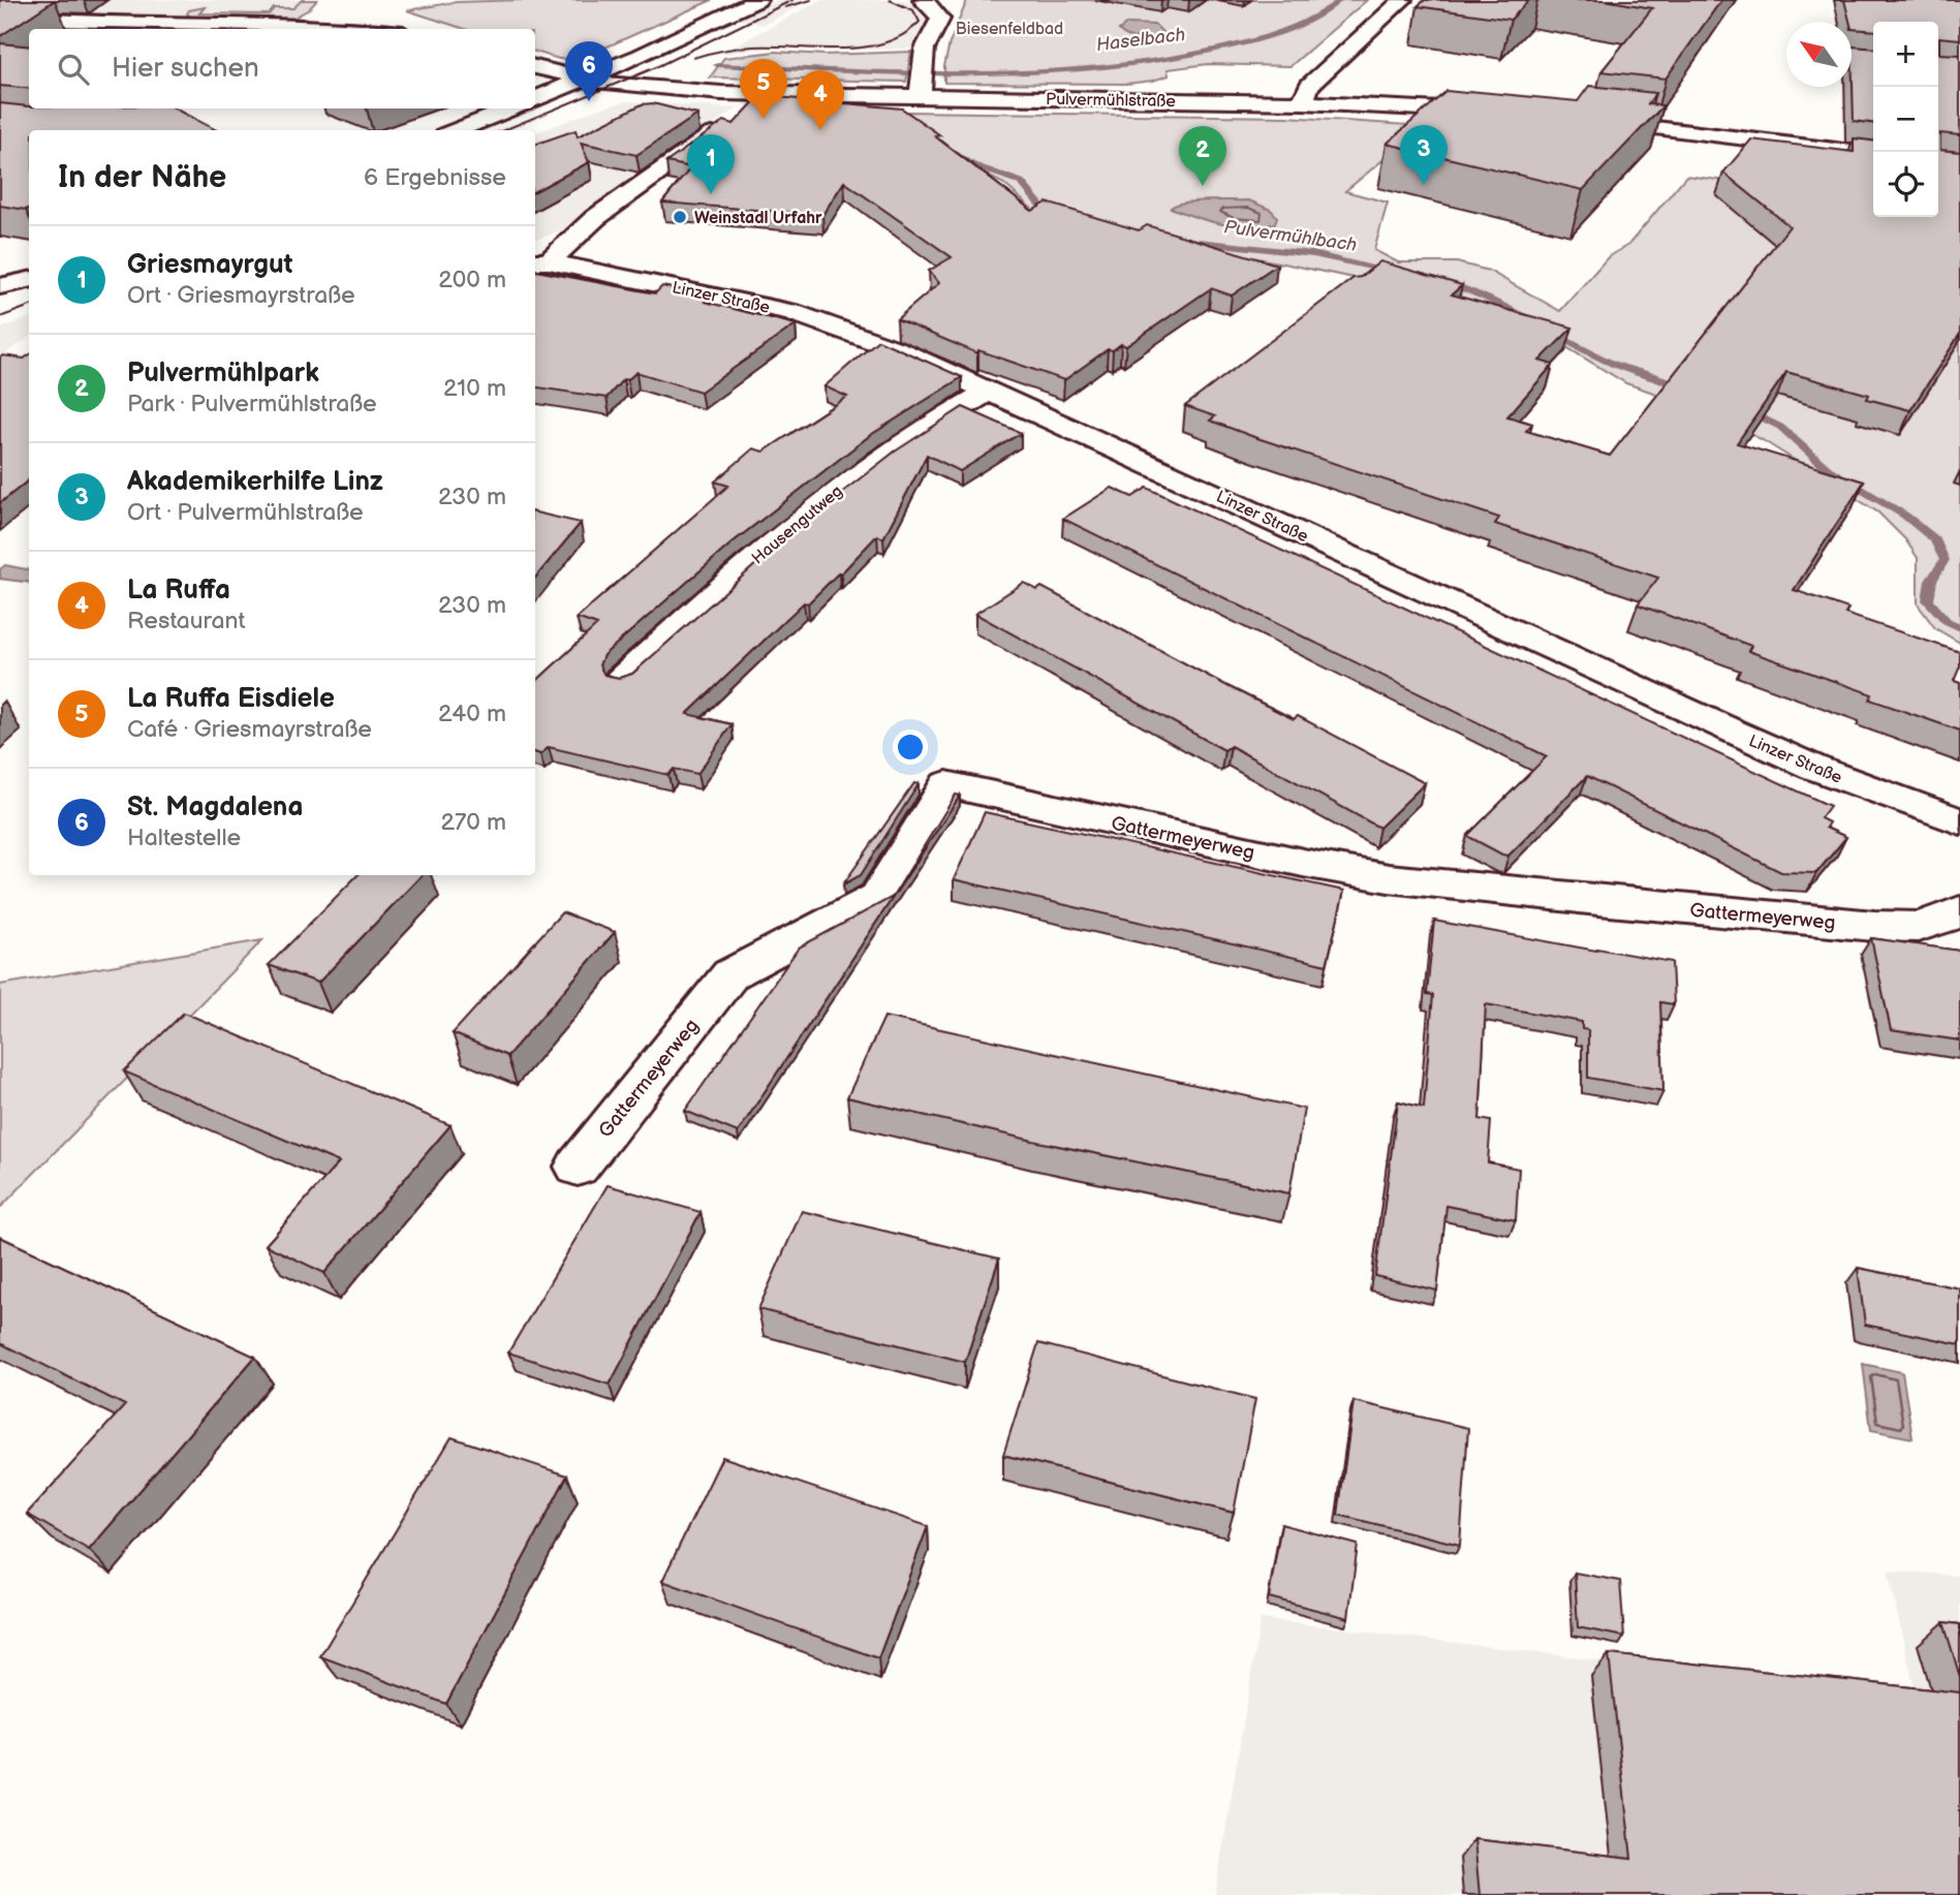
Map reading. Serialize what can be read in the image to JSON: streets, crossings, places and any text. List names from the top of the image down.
{
  "streets": {
    "street": [
      "Pulvermühlstraße",
      "Linzer Straße",
      "Hausengutweg",
      "Gattermeyerweg"
    ]
  },
  "crossings": [
    ["Linzer Straße", "Hausengutweg"]
  ],
  "water": ["Haselbach", "Pulvermühlbach"],
  "parks": ["Biesenfeldbad"],
  "places": ["Weinstadl Urfahr"],
  "north": "top left",
  "page": {
    "map_buttons": ["+", "−"],
    "search": "Hier suchen",
    "pins": [
      "6",
      "5",
      "4",
      "3",
      "2",
      "1"
    ],
    "heading": ["In der Nähe", "6 Ergebnisse"],
    "list": [
      {
        "mark": "1",
        "name": "Griesmayrgut",
        "note": "Ort · Griesmayrstraße",
        "value": "200 m"
      },
      {
        "mark": "2",
        "name": "Pulvermühlpark",
        "note": "Park · Pulvermühlstraße",
        "value": "210 m"
      },
      {
        "mark": "3",
        "name": "Akademikerhilfe Linz",
        "note": "Ort · Pulvermühlstraße",
        "value": "230 m"
      },
      {
        "mark": "4",
        "name": "La Ruffa",
        "note": "Restaurant",
        "value": "230 m"
      },
      {
        "mark": "5",
        "name": "La Ruffa Eisdiele",
        "note": "Café · Griesmayrstraße",
        "value": "240 m"
      },
      {
        "mark": "6",
        "name": "St. Magdalena",
        "note": "Haltestelle",
        "value": "270 m"
      }
    ]
  }
}
